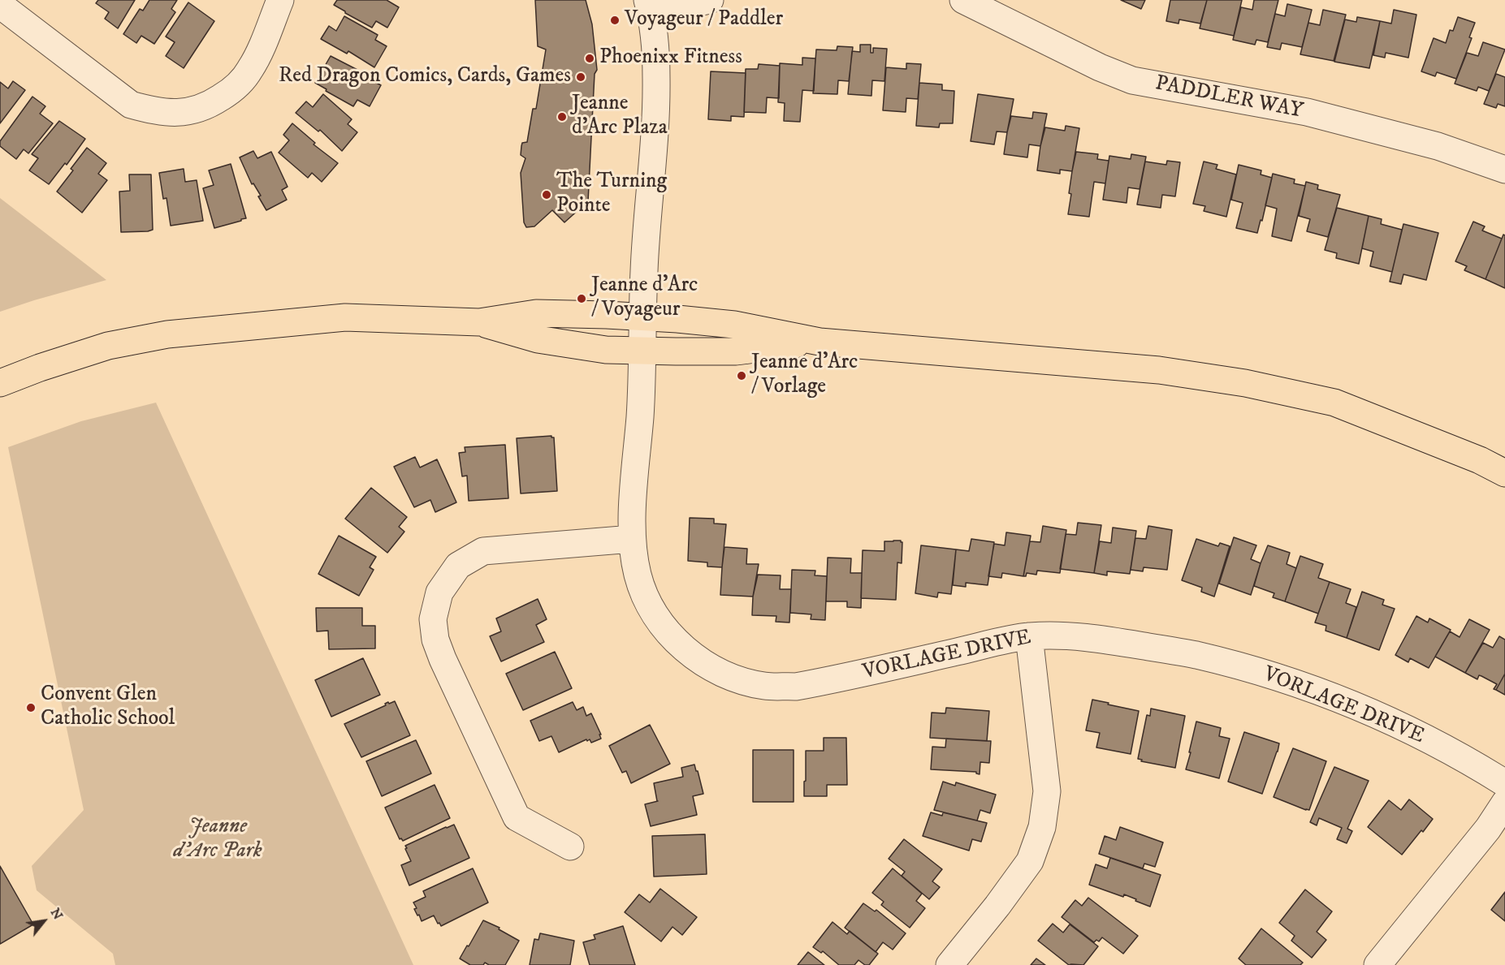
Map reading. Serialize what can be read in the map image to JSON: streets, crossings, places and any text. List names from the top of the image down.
{
  "streets": {
    "street": ["PADDLER WAY", "VORLAGE DRIVE"]
  },
  "parks": ["Jeanne d'Arc Park"],
  "places": [
    "Voyageur / Paddler",
    "Phoenixx Fitness",
    "Red Dragon Comics, Cards, Games",
    "Jeanne d'Arc Plaza",
    "The Turning Pointe",
    "Jeanne d'Arc / Voyageur",
    "Jeanne d'Arc / Vorlage",
    "Convent Glen Catholic School"
  ],
  "north": "top right"
}
